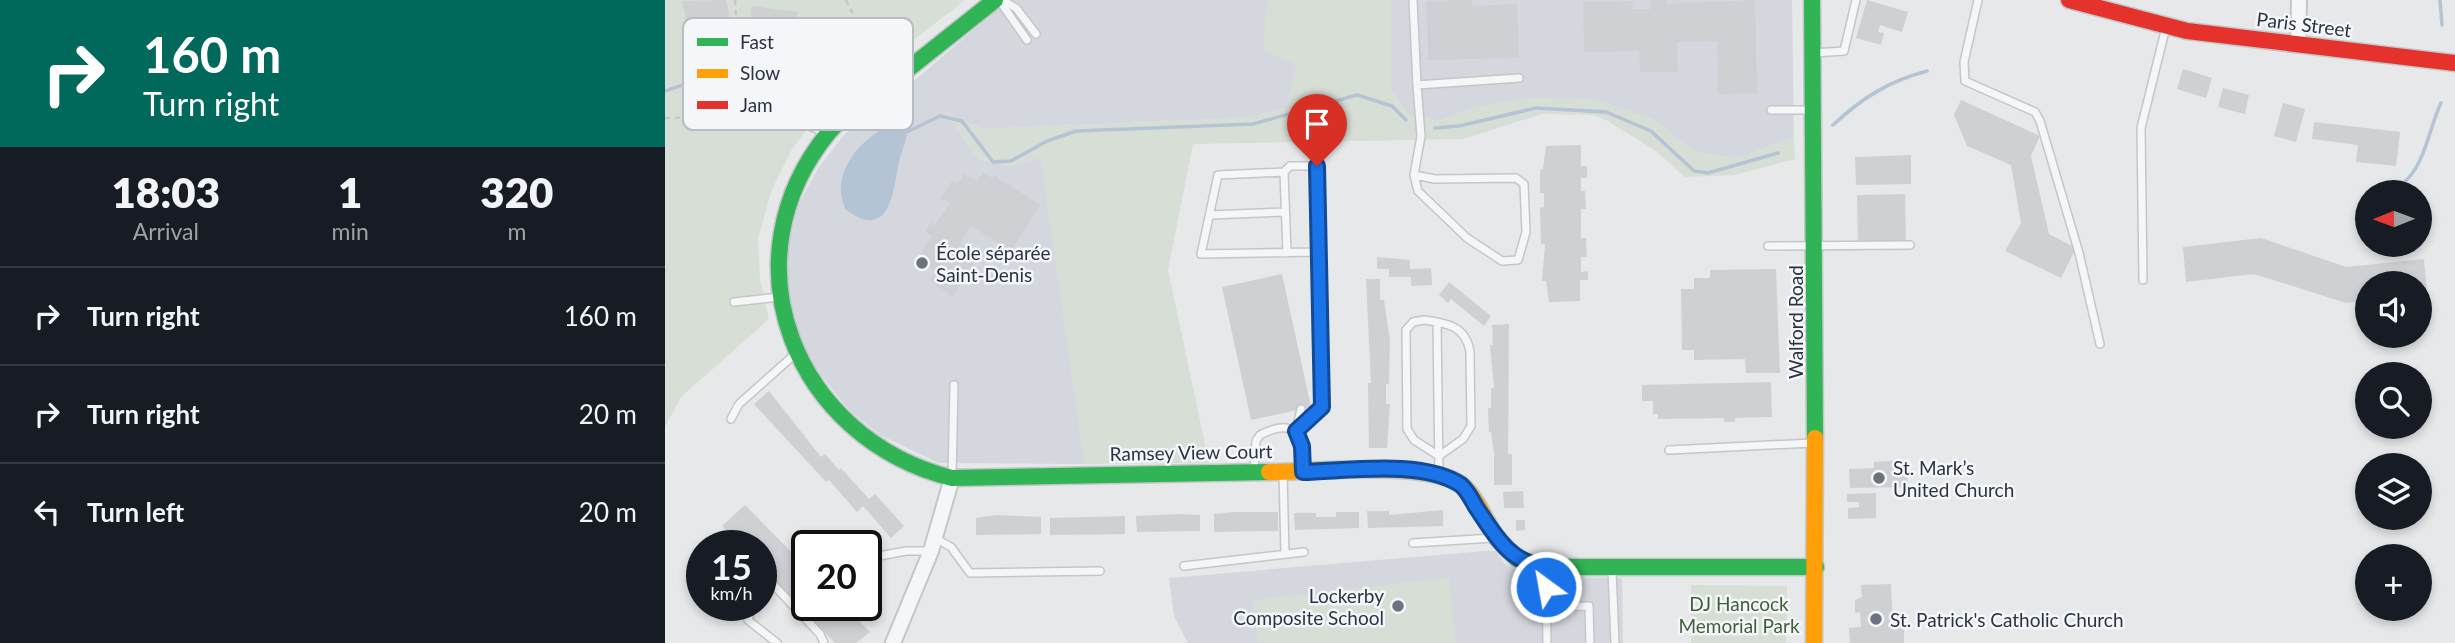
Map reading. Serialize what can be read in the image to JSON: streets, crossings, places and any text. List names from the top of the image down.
{
  "streets": {
    "street": ["Paris Street", "Walford Road", "Ramsey View Court"]
  },
  "crossings": [
    ["Walford Road", "Ramsey View Court"]
  ],
  "parks": ["DJ Hancock Memorial Park"],
  "places": [
    "École séparée Saint-Denis",
    "St. Mark’s United Church",
    "Lockerby Composite School",
    "St. Patrick's Catholic Church"
  ],
  "legend": ["Fast", "Slow", "Jam"],
  "north": "left",
  "page": {
    "turn": ["160 m", "Turn right"],
    "eta": [
      "18:03",
      "Arrival",
      "1",
      "min",
      "320",
      "m"
    ],
    "map_buttons": "+",
    "list": [
      {
        "name": "Turn right",
        "value": "160 m"
      },
      {
        "name": "Turn right",
        "value": "20 m"
      },
      {
        "name": "Turn left",
        "value": "20 m"
      }
    ],
    "speed": "15 km/h",
    "limit": "20"
  }
}
